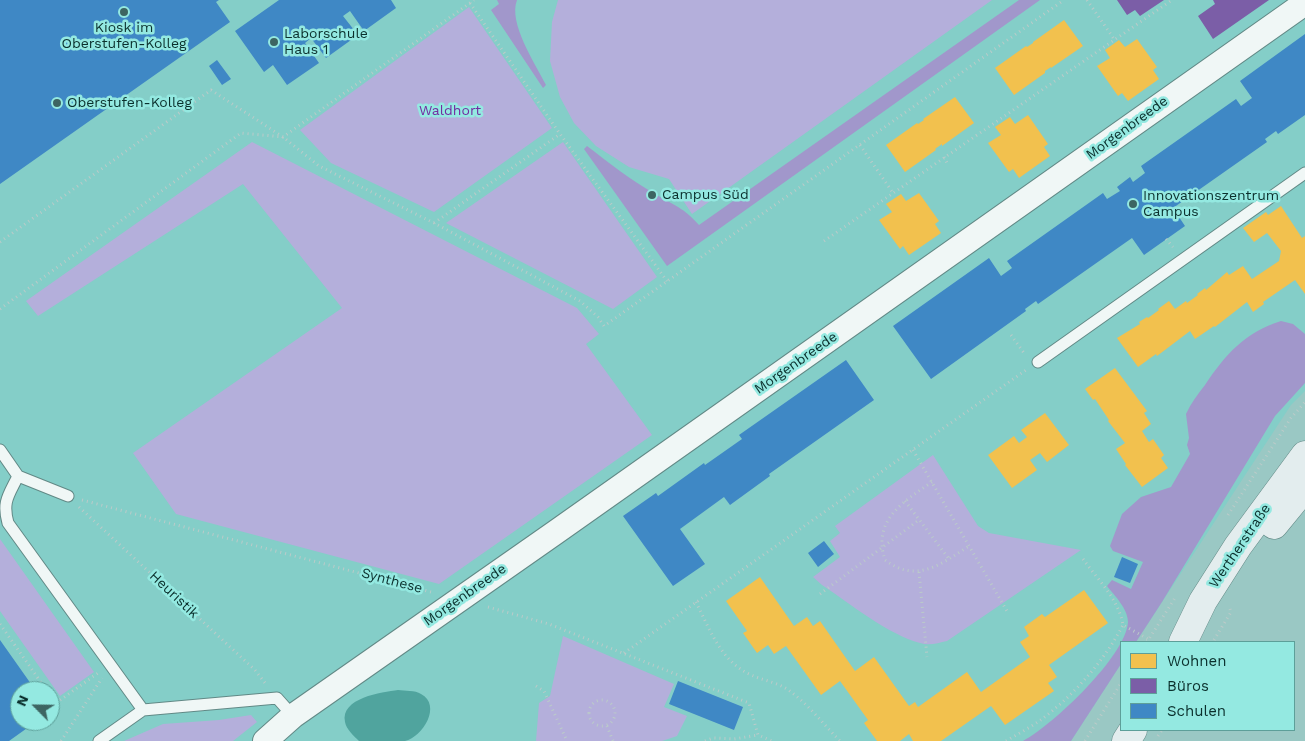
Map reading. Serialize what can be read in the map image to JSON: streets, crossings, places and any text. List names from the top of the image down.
{
  "streets": {
    "main road": ["Wertherstraße"],
    "street": ["Morgenbreede"],
    "path": ["Synthese", "Heuristik"]
  },
  "crossings": [
    ["Morgenbreede", "Synthese"],
    ["Synthese", "Heuristik"]
  ],
  "parks": ["Waldhort"],
  "places": [
    "Kiosk im Oberstufen-Kolleg",
    "Laborschule Haus 1",
    "Oberstufen-Kolleg",
    "Campus Süd",
    "Innovationszentrum Campus"
  ],
  "legend": ["Wohnen", "Büros", "Schulen"],
  "north": "top left"
}
